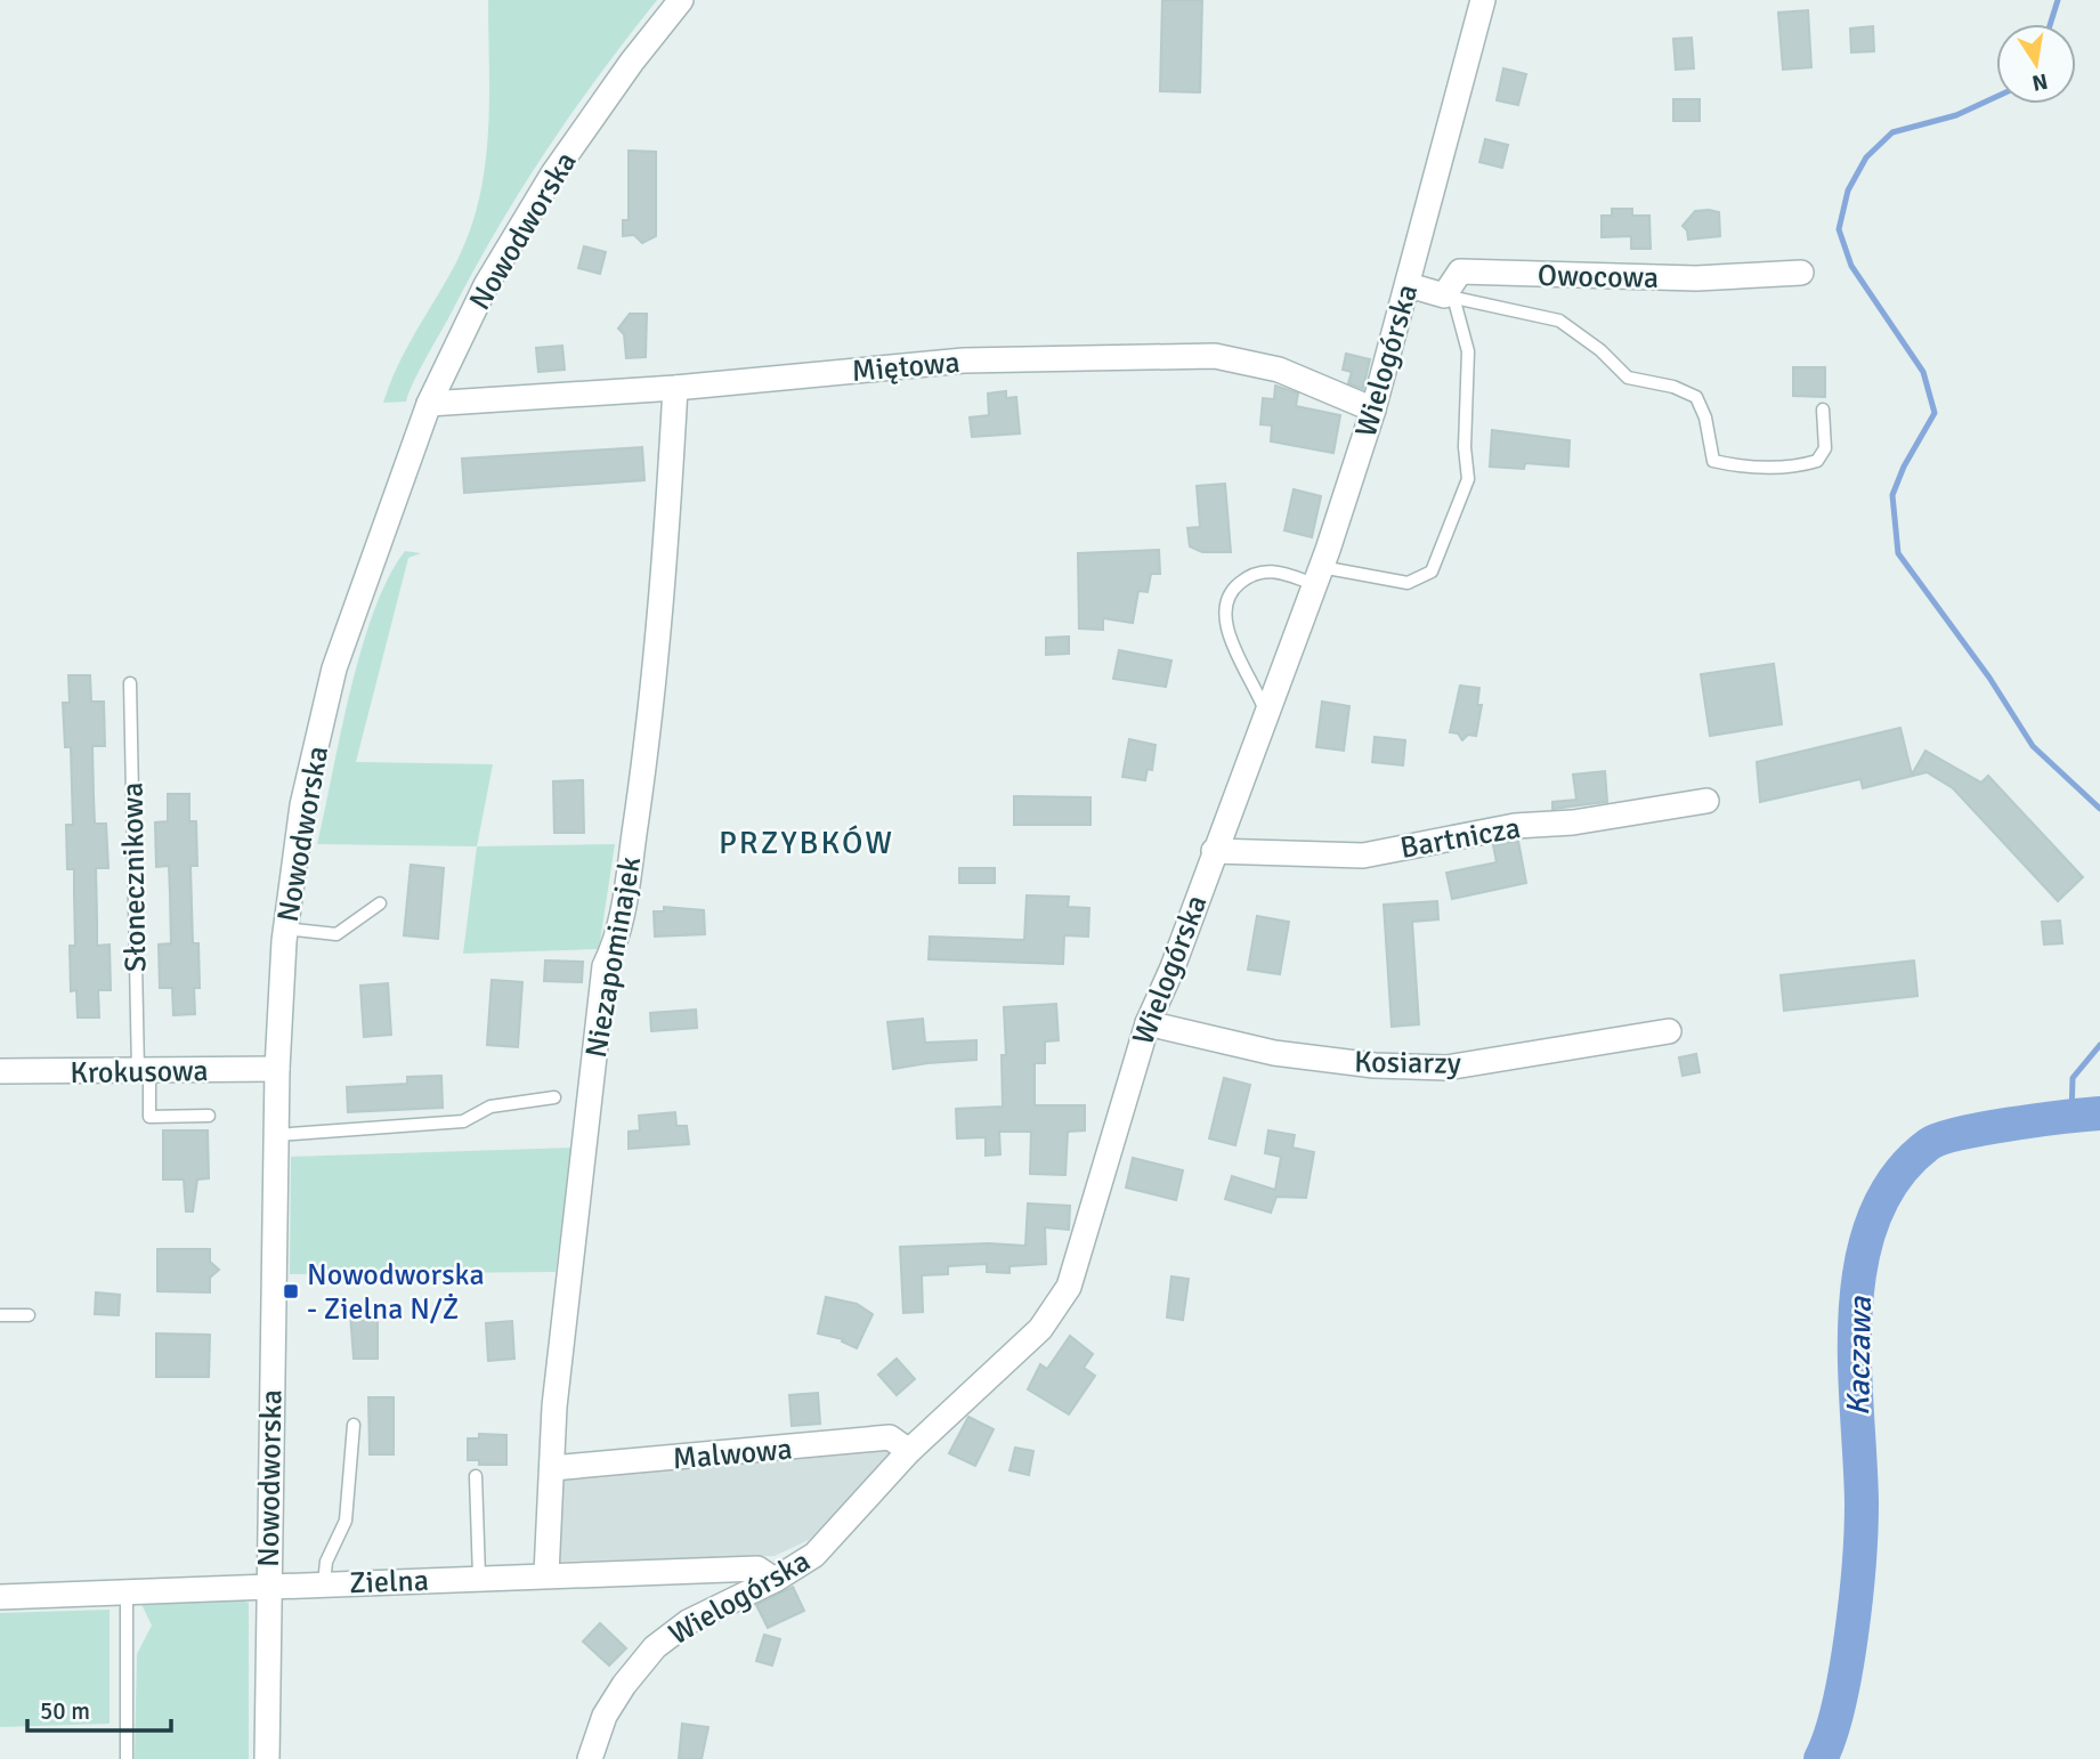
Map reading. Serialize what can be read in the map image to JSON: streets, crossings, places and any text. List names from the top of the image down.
{
  "streets": {
    "street": [
      "Nowodworska",
      "Owocowa",
      "Wielogórska",
      "Miętowa",
      "Bartnicza",
      "Niezapominajek",
      "Kosiarzy",
      "Krokusowa",
      "Malwowa",
      "Zielna"
    ],
    "lane": ["Słonecznikowa"]
  },
  "crossings": [
    ["Nowodworska", "Miętowa"],
    ["Nowodworska", "Krokusowa"],
    ["Nowodworska", "Zielna"],
    ["Wielogórska", "Miętowa"],
    ["Wielogórska", "Bartnicza"],
    ["Wielogórska", "Kosiarzy"],
    ["Wielogórska", "Malwowa"],
    ["Wielogórska", "Zielna"],
    ["Miętowa", "Niezapominajek"],
    ["Słonecznikowa", "Krokusowa"],
    ["Niezapominajek", "Malwowa"],
    ["Niezapominajek", "Zielna"]
  ],
  "districts": ["PRZYBKÓW"],
  "water": ["Kaczawa"],
  "places": {
    "transit": ["Nowodworska - Zielna N/Ż"]
  },
  "scale_bar": "50 m",
  "north": "bottom"
}
